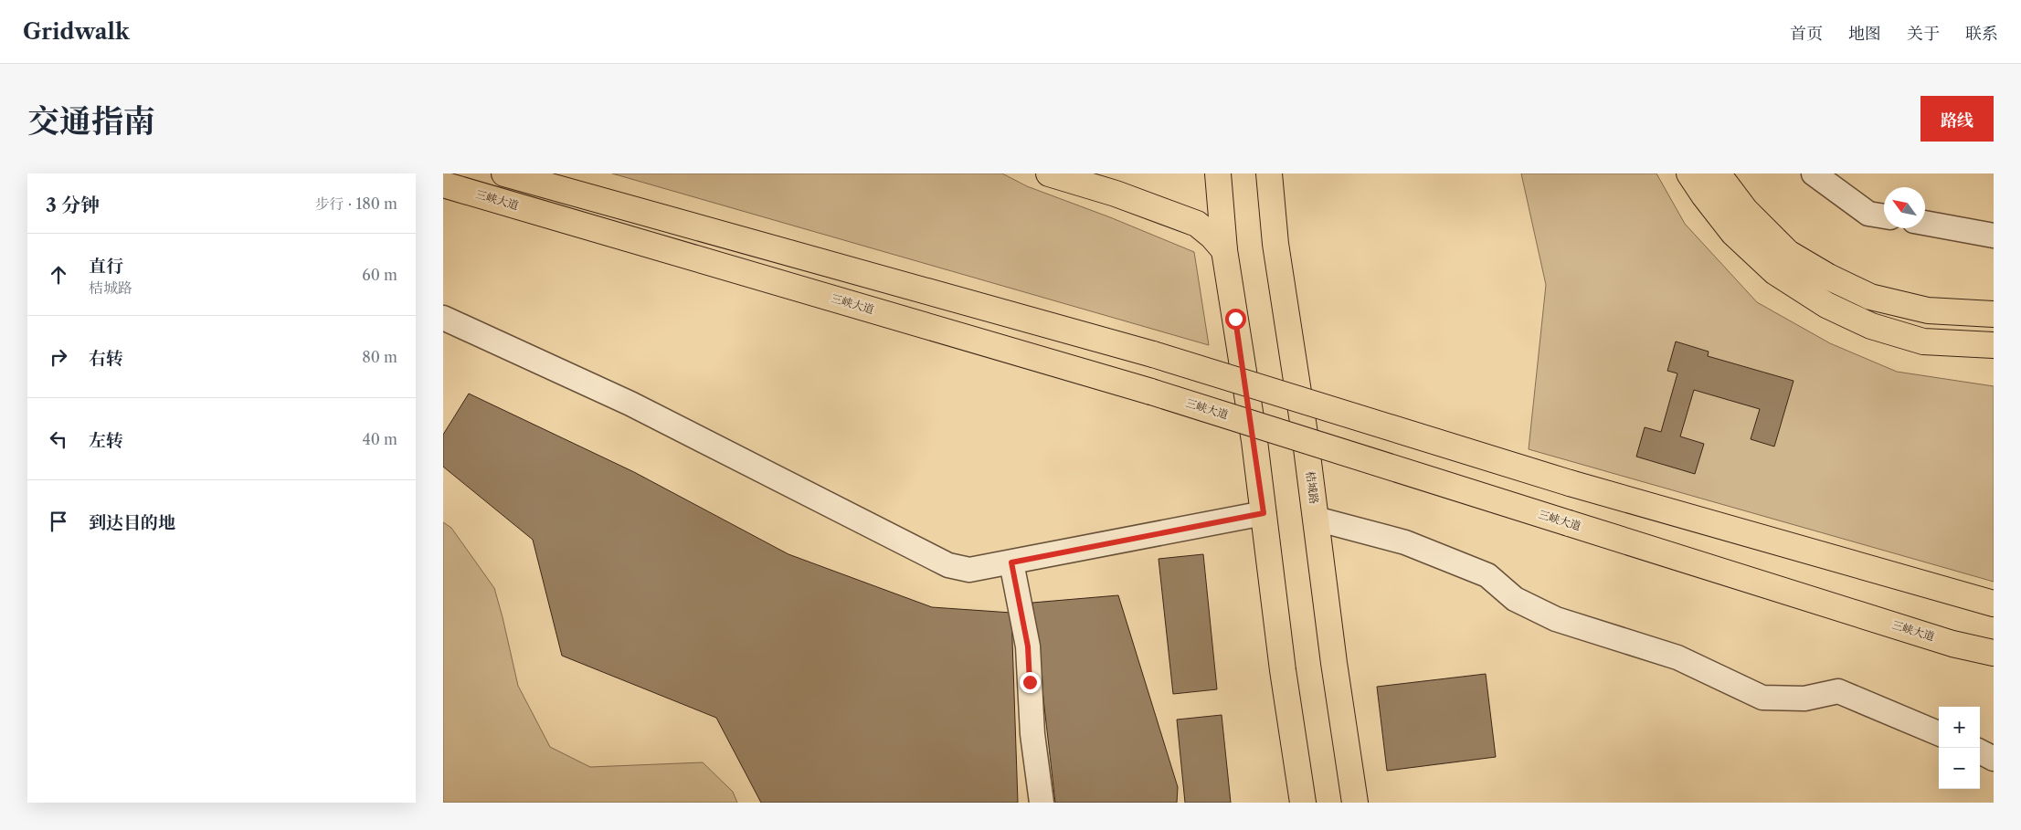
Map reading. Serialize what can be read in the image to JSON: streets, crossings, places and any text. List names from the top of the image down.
{
  "streets": {
    "main road": ["三峡大道", "桔城路"]
  },
  "north": "top left",
  "page": {
    "header": "Gridwalk",
    "nav": [
      "首页",
      "地图",
      "关于",
      "联系"
    ],
    "title": "交通指南",
    "buttons": "路线",
    "heading": ["3 分钟", "步行 · 180 m"],
    "list": [
      ["直行", "桔城路", "60 m"],
      ["右转", "80 m"],
      ["左转", "40 m"],
      "到达目的地"
    ],
    "map_buttons": ["+", "−"]
  }
}
